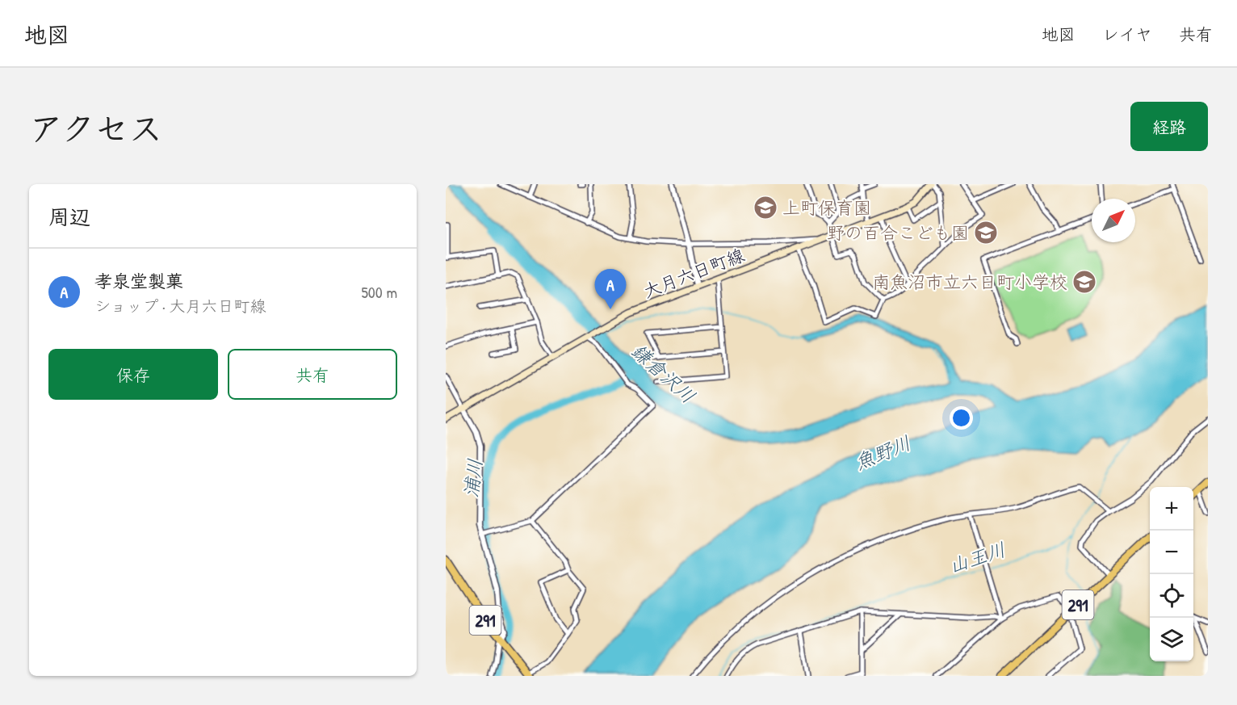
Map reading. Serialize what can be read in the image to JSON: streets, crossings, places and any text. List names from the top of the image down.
{
  "streets": {
    "highway": ["291"],
    "main road": ["大月六日町線"]
  },
  "water": [
    "鎌倉沢川",
    "魚野川",
    "浦川",
    "山王川"
  ],
  "places": {
    "school or university": ["上町保育園", "野の百合こども園", "南魚沼市立六日町小学校"]
  },
  "north": "top right",
  "page": {
    "header": "地図",
    "nav": ["地図", "レイヤ", "共有"],
    "title": "アクセス",
    "buttons": [
      "経路",
      ["保存", "共有"]
    ],
    "heading": "周辺",
    "list": [
      {
        "mark": "A",
        "name": "孝泉堂製菓",
        "note": "ショップ · 大月六日町線",
        "value": "500 m"
      }
    ],
    "pins": "A",
    "map_buttons": ["+", "−"]
  }
}
